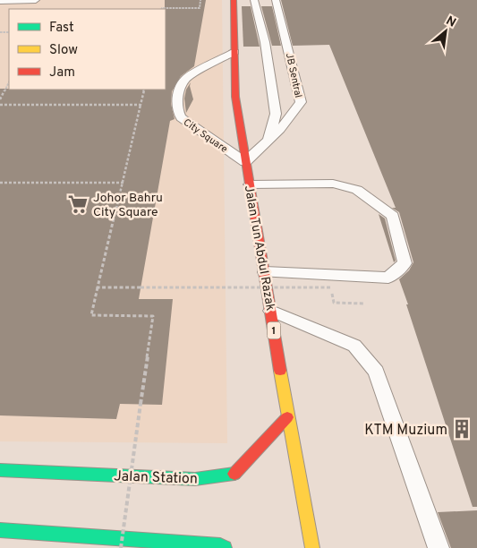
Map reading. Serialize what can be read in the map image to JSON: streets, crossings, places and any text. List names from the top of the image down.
{
  "streets": {
    "main road": ["Jalan Tun Abdul Razak", "1", "Jalan Station"],
    "lane": ["JB Sentral", "City Square"]
  },
  "crossings": [
    ["JB Sentral", "City Square"],
    ["JB Sentral", "Jalan Tun Abdul Razak"],
    ["City Square", "Jalan Tun Abdul Razak"],
    ["Jalan Tun Abdul Razak", "Jalan Station"]
  ],
  "places": {
    "supermarket": ["Johor Bahru City Square"],
    "building": ["KTM Muzium"]
  },
  "legend": ["Fast", "Slow", "Jam"],
  "north": "top right"
}
